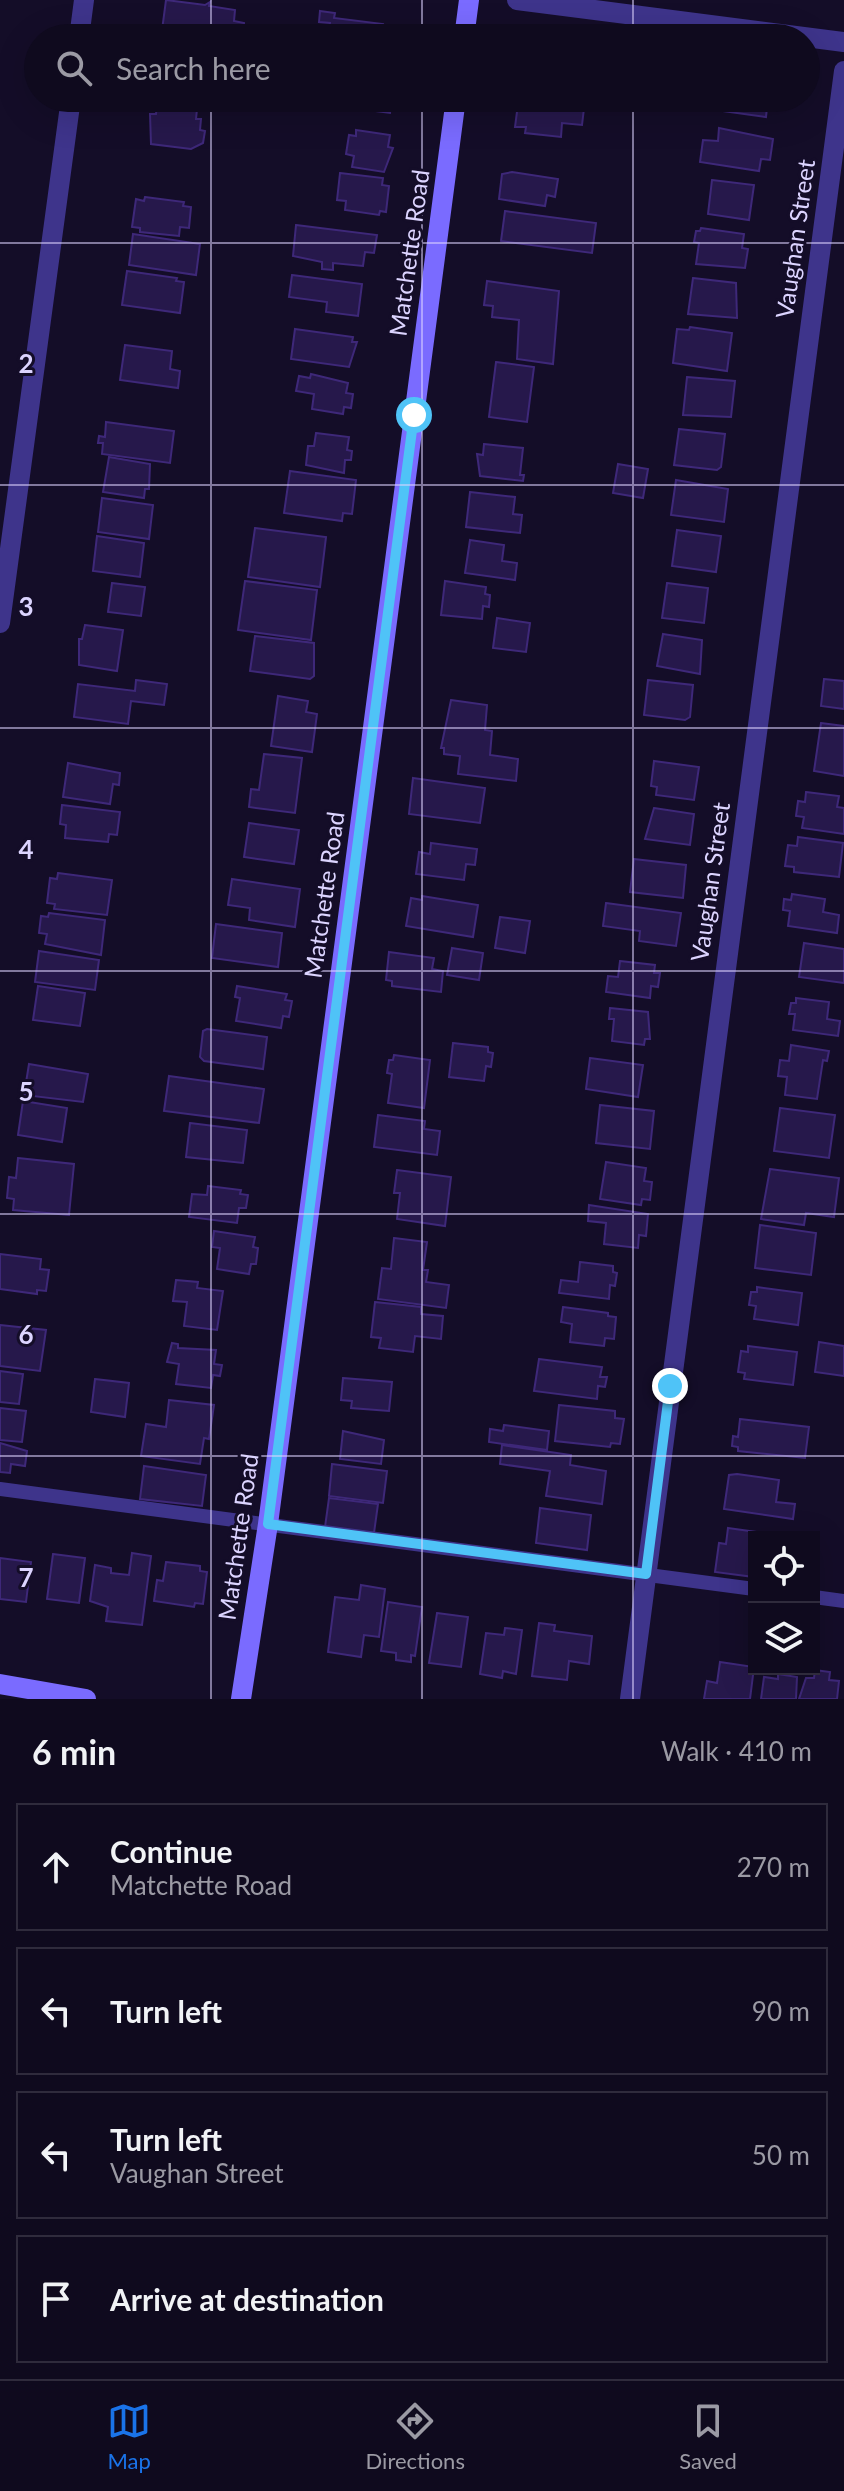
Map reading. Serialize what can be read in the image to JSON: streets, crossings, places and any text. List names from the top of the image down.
{
  "streets": {
    "main road": ["Matchette Road"],
    "street": ["Vaughan Street"]
  },
  "page": {
    "search": "Search here",
    "heading": ["6 min", "Walk · 410 m"],
    "list": [
      ["Continue", "Matchette Road", "270 m"],
      ["Turn left", "90 m"],
      ["Turn left", "Vaughan Street", "50 m"],
      "Arrive at destination"
    ],
    "nav": ["Map", "Directions", "Saved"]
  },
  "grid": {
    "rows": [
      "2",
      "3",
      "4",
      "5",
      "6",
      "7"
    ]
  }
}
